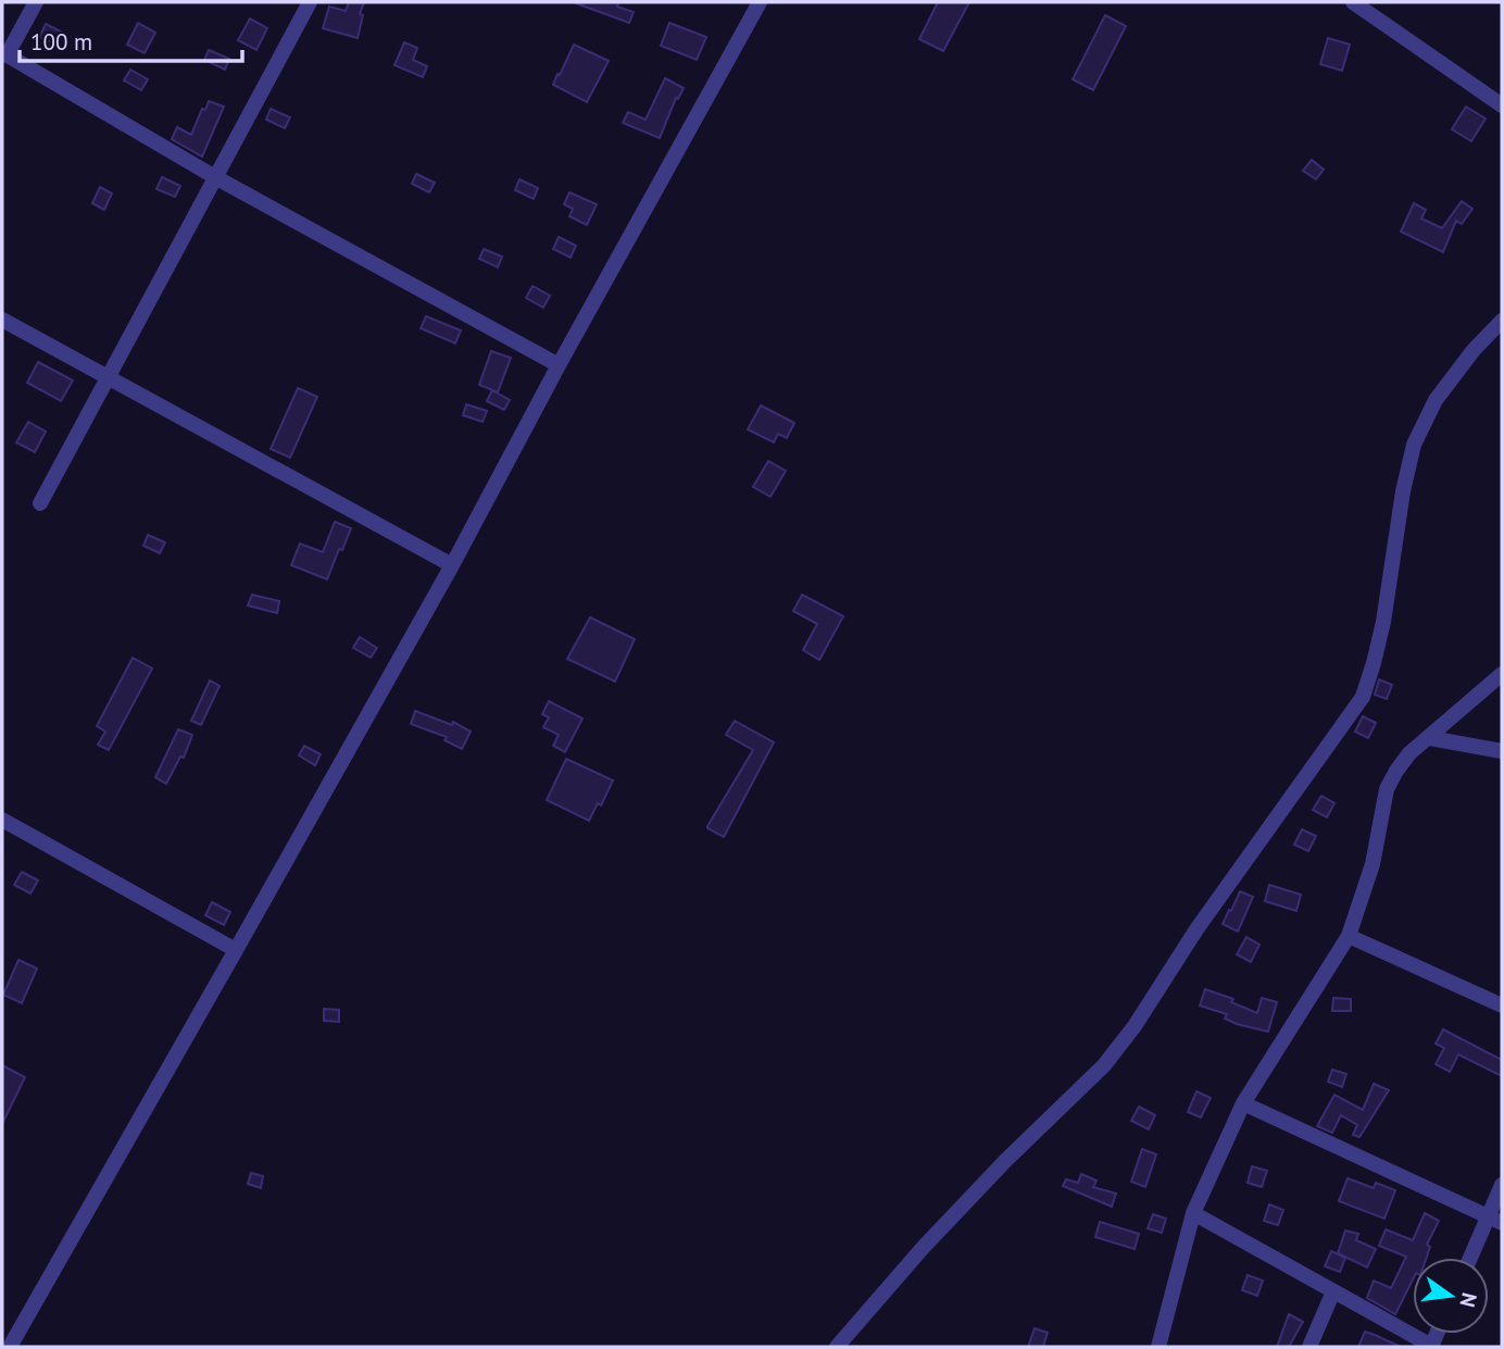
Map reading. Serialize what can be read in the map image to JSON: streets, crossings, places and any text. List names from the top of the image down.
{
  "scale_bar": "100 m",
  "north": "right"
}
